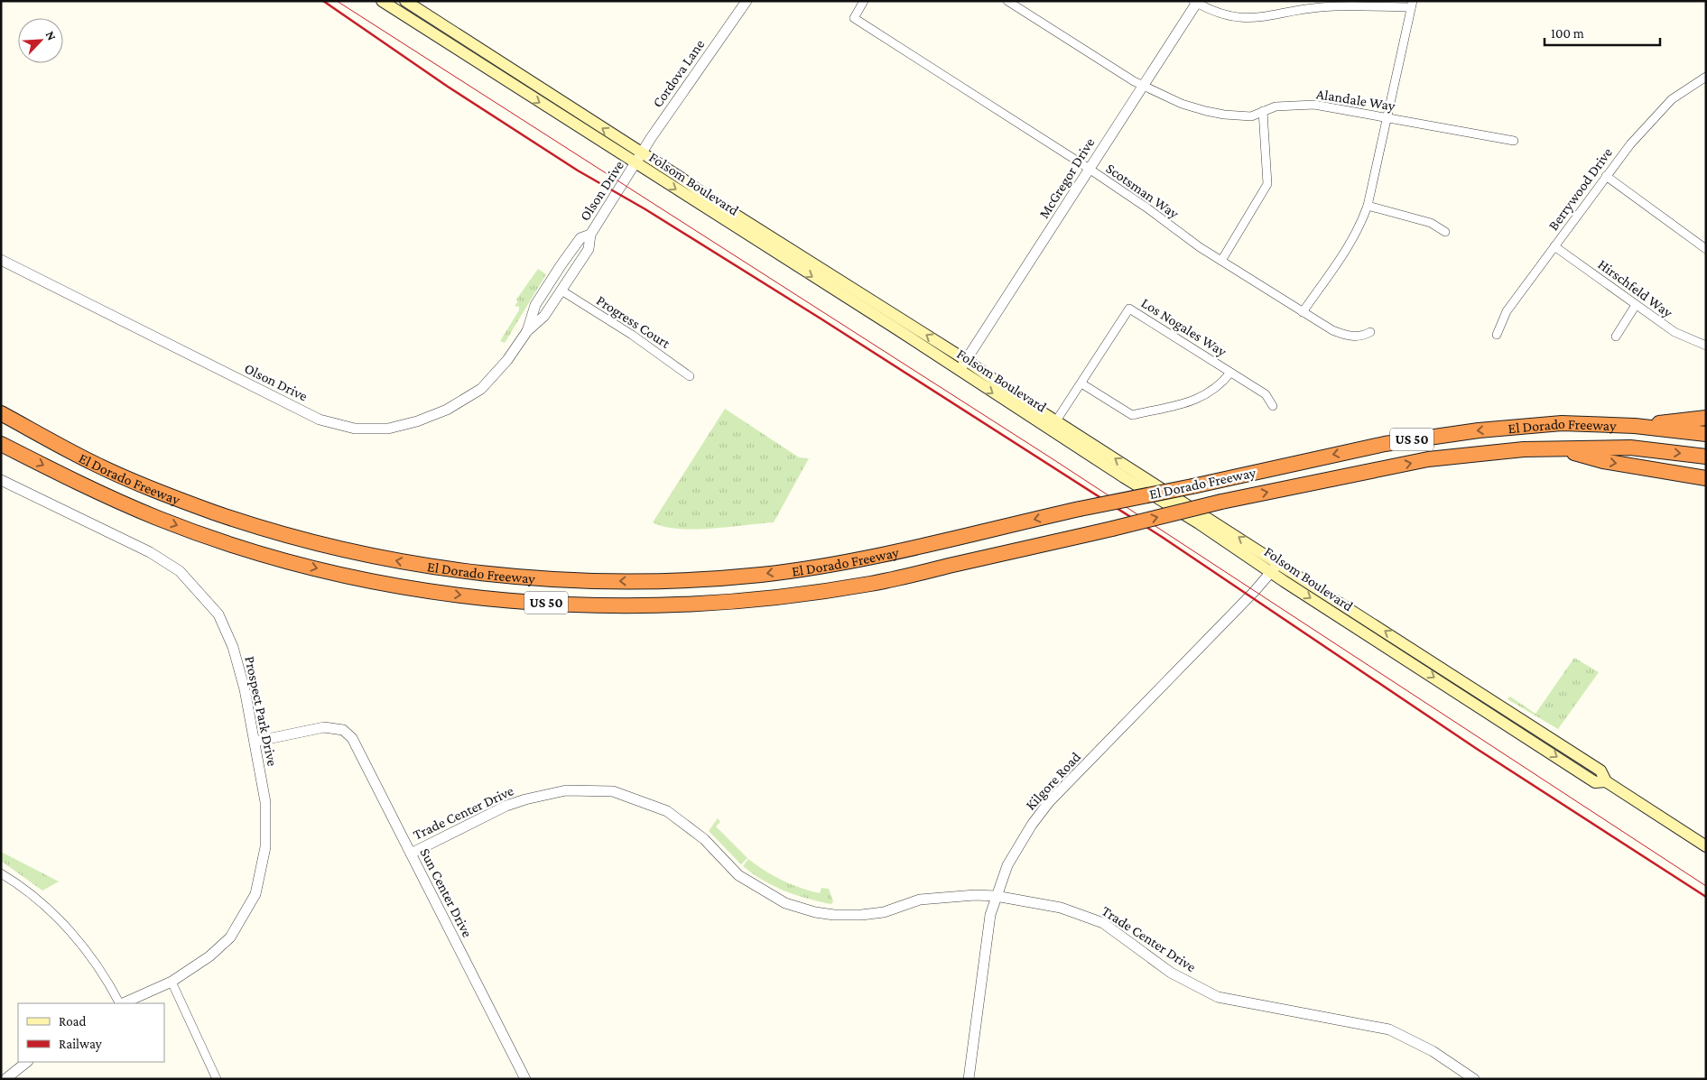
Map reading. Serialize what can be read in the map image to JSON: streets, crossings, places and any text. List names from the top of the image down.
{
  "streets": {
    "highway": ["El Dorado Freeway", "US 50"],
    "main road": ["Folsom Boulevard"],
    "street": [
      "Cordova Lane",
      "Alandale Way",
      "McGregor Drive",
      "Berrywood Drive",
      "Olson Drive",
      "Scotsman Way",
      "Hirschfeld Way",
      "Progress Court",
      "Los Nogales Way",
      "Prospect Park Drive",
      "Kilgore Road",
      "Trade Center Drive",
      "Sun Center Drive"
    ]
  },
  "crossings": [
    ["Cordova Lane", "Folsom Boulevard"],
    ["Cordova Lane", "Olson Drive"],
    ["Alandale Way", "McGregor Drive"],
    ["McGregor Drive", "Folsom Boulevard"],
    ["McGregor Drive", "Scotsman Way"],
    ["Folsom Boulevard", "Olson Drive"],
    ["Folsom Boulevard", "Los Nogales Way"],
    ["Folsom Boulevard", "Kilgore Road"],
    ["Berrywood Drive", "Hirschfeld Way"],
    ["Olson Drive", "Progress Court"],
    ["Prospect Park Drive", "Sun Center Drive"],
    ["Kilgore Road", "Trade Center Drive"],
    ["Trade Center Drive", "Sun Center Drive"]
  ],
  "legend": ["Road", "Railway"],
  "scale_bar": "100 m",
  "north": "top right"
}
